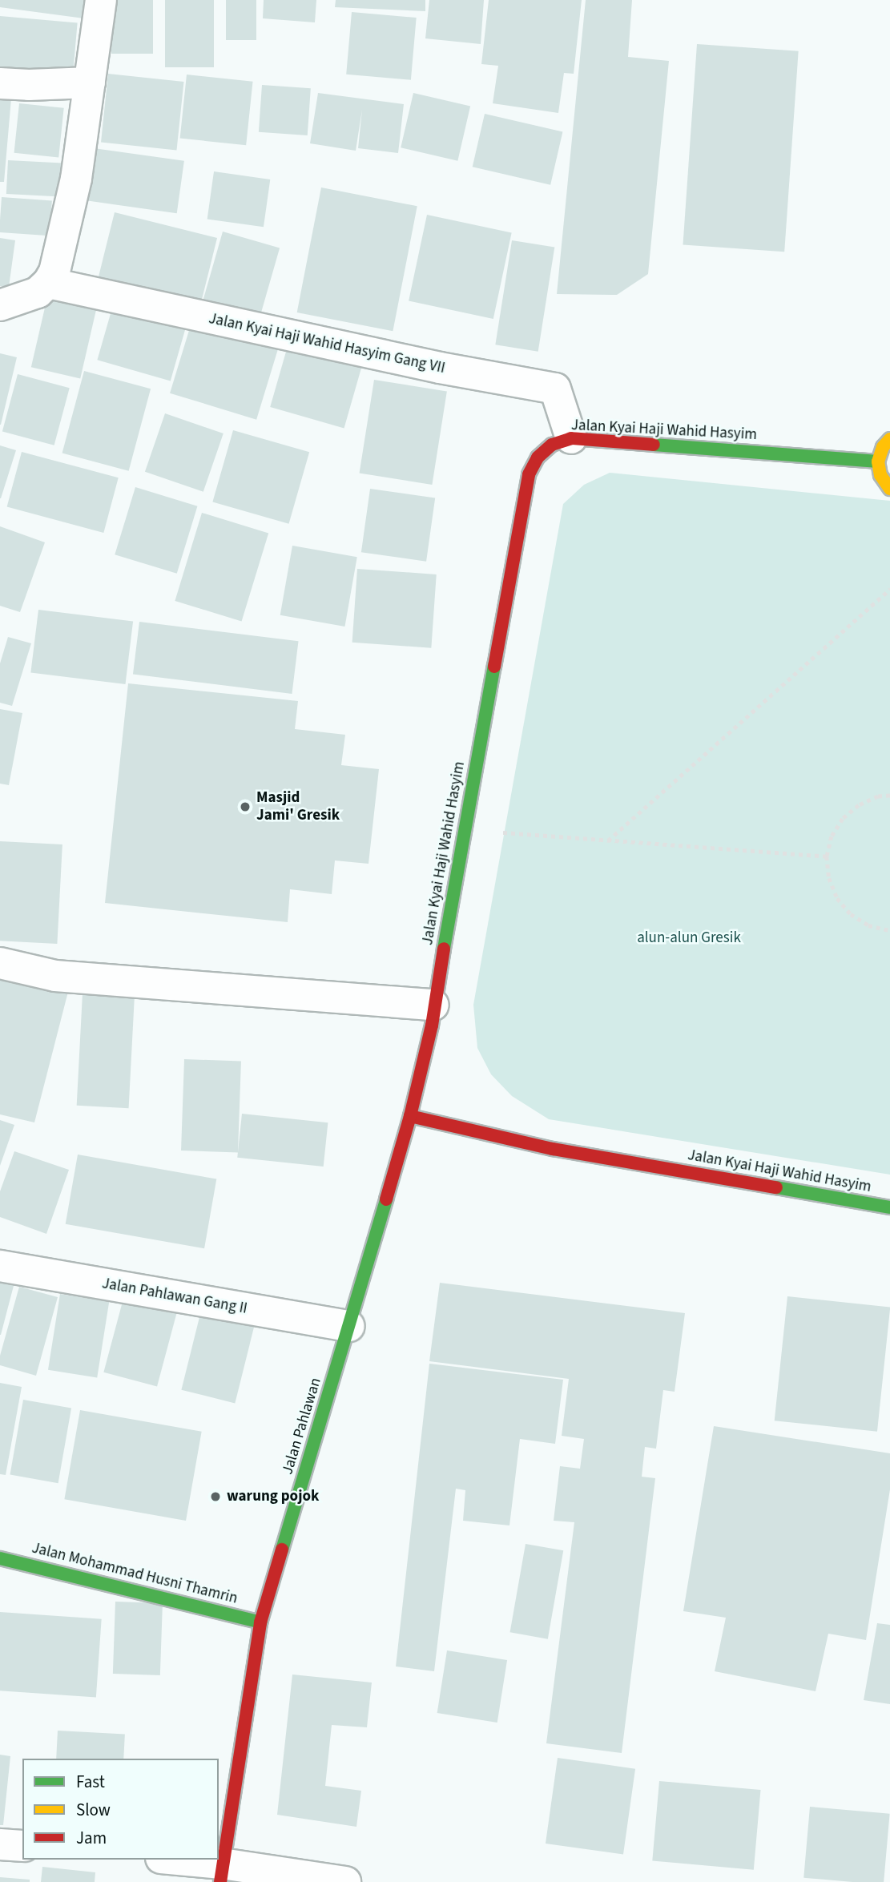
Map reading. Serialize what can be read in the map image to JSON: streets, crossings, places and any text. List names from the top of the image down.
{
  "streets": {
    "street": [
      "Jalan Kyai Haji Wahid Hasyim Gang VII",
      "Jalan Kyai Haji Wahid Hasyim",
      "Jalan Pahlawan Gang II",
      "Jalan Pahlawan",
      "Jalan Mohammad Husni Thamrin"
    ]
  },
  "crossings": [
    ["Jalan Kyai Haji Wahid Hasyim Gang VII", "Jalan Kyai Haji Wahid Hasyim"],
    ["Jalan Kyai Haji Wahid Hasyim", "Jalan Pahlawan"],
    ["Jalan Pahlawan Gang II", "Jalan Pahlawan"],
    ["Jalan Pahlawan", "Jalan Mohammad Husni Thamrin"]
  ],
  "parks": ["alun-alun Gresik"],
  "places": ["Masjid Jami' Gresik", "warung pojok"],
  "legend": ["Fast", "Slow", "Jam"]
}
